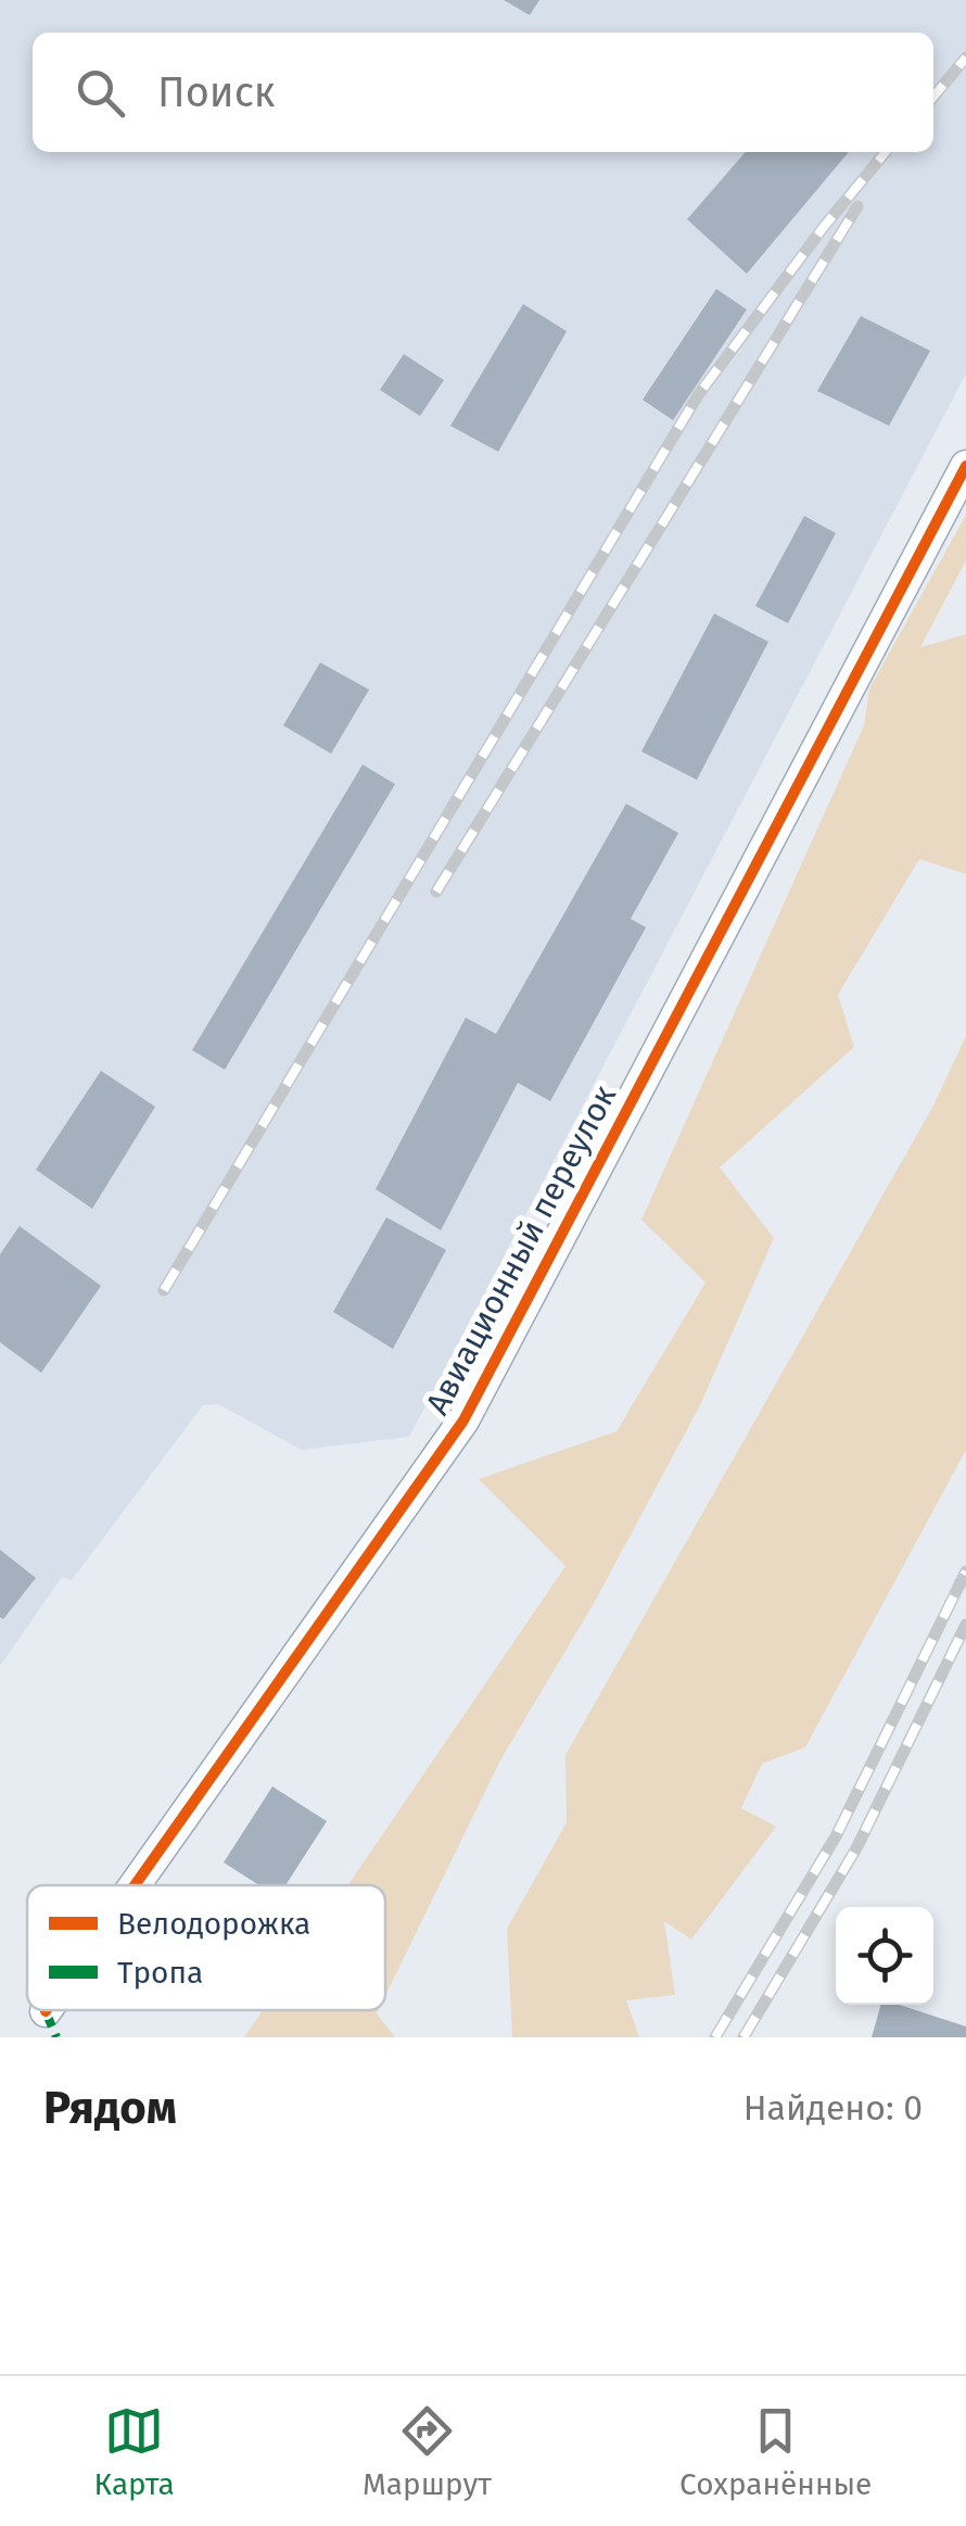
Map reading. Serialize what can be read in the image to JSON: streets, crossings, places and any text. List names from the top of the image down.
{
  "streets": {
    "street": ["Авиационный переулок"]
  },
  "legend": ["Велодорожка", "Тропа"],
  "page": {
    "search": "Поиск",
    "heading": ["Рядом", "Найдено: 0"],
    "nav": ["Карта", "Маршрут", "Сохранённые"]
  }
}
